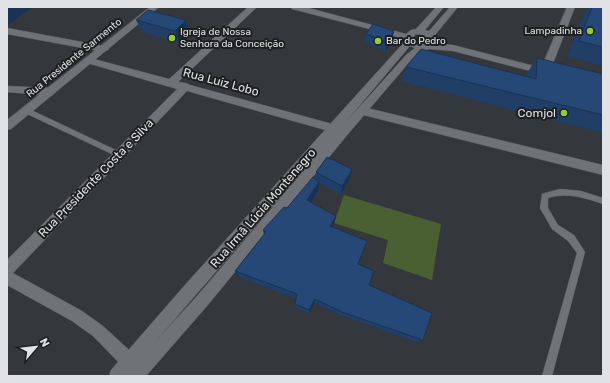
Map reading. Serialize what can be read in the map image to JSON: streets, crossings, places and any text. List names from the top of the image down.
{
  "streets": {
    "street": [
      "Rua Presidente Sarmento",
      "Rua Luiz Lobo",
      "Rua Presidente Costa e Silva",
      "Rua Irmã Lúcia Montenegro"
    ]
  },
  "crossings": [
    ["Rua Presidente Sarmento", "Rua Luiz Lobo"],
    ["Rua Luiz Lobo", "Rua Presidente Costa e Silva"],
    ["Rua Luiz Lobo", "Rua Irmã Lúcia Montenegro"]
  ],
  "places": [
    "Lampadinha",
    "Igreja de Nossa Senhora da Conceição",
    "Bar do Pedro",
    "Comjol"
  ],
  "north": "top right"
}
